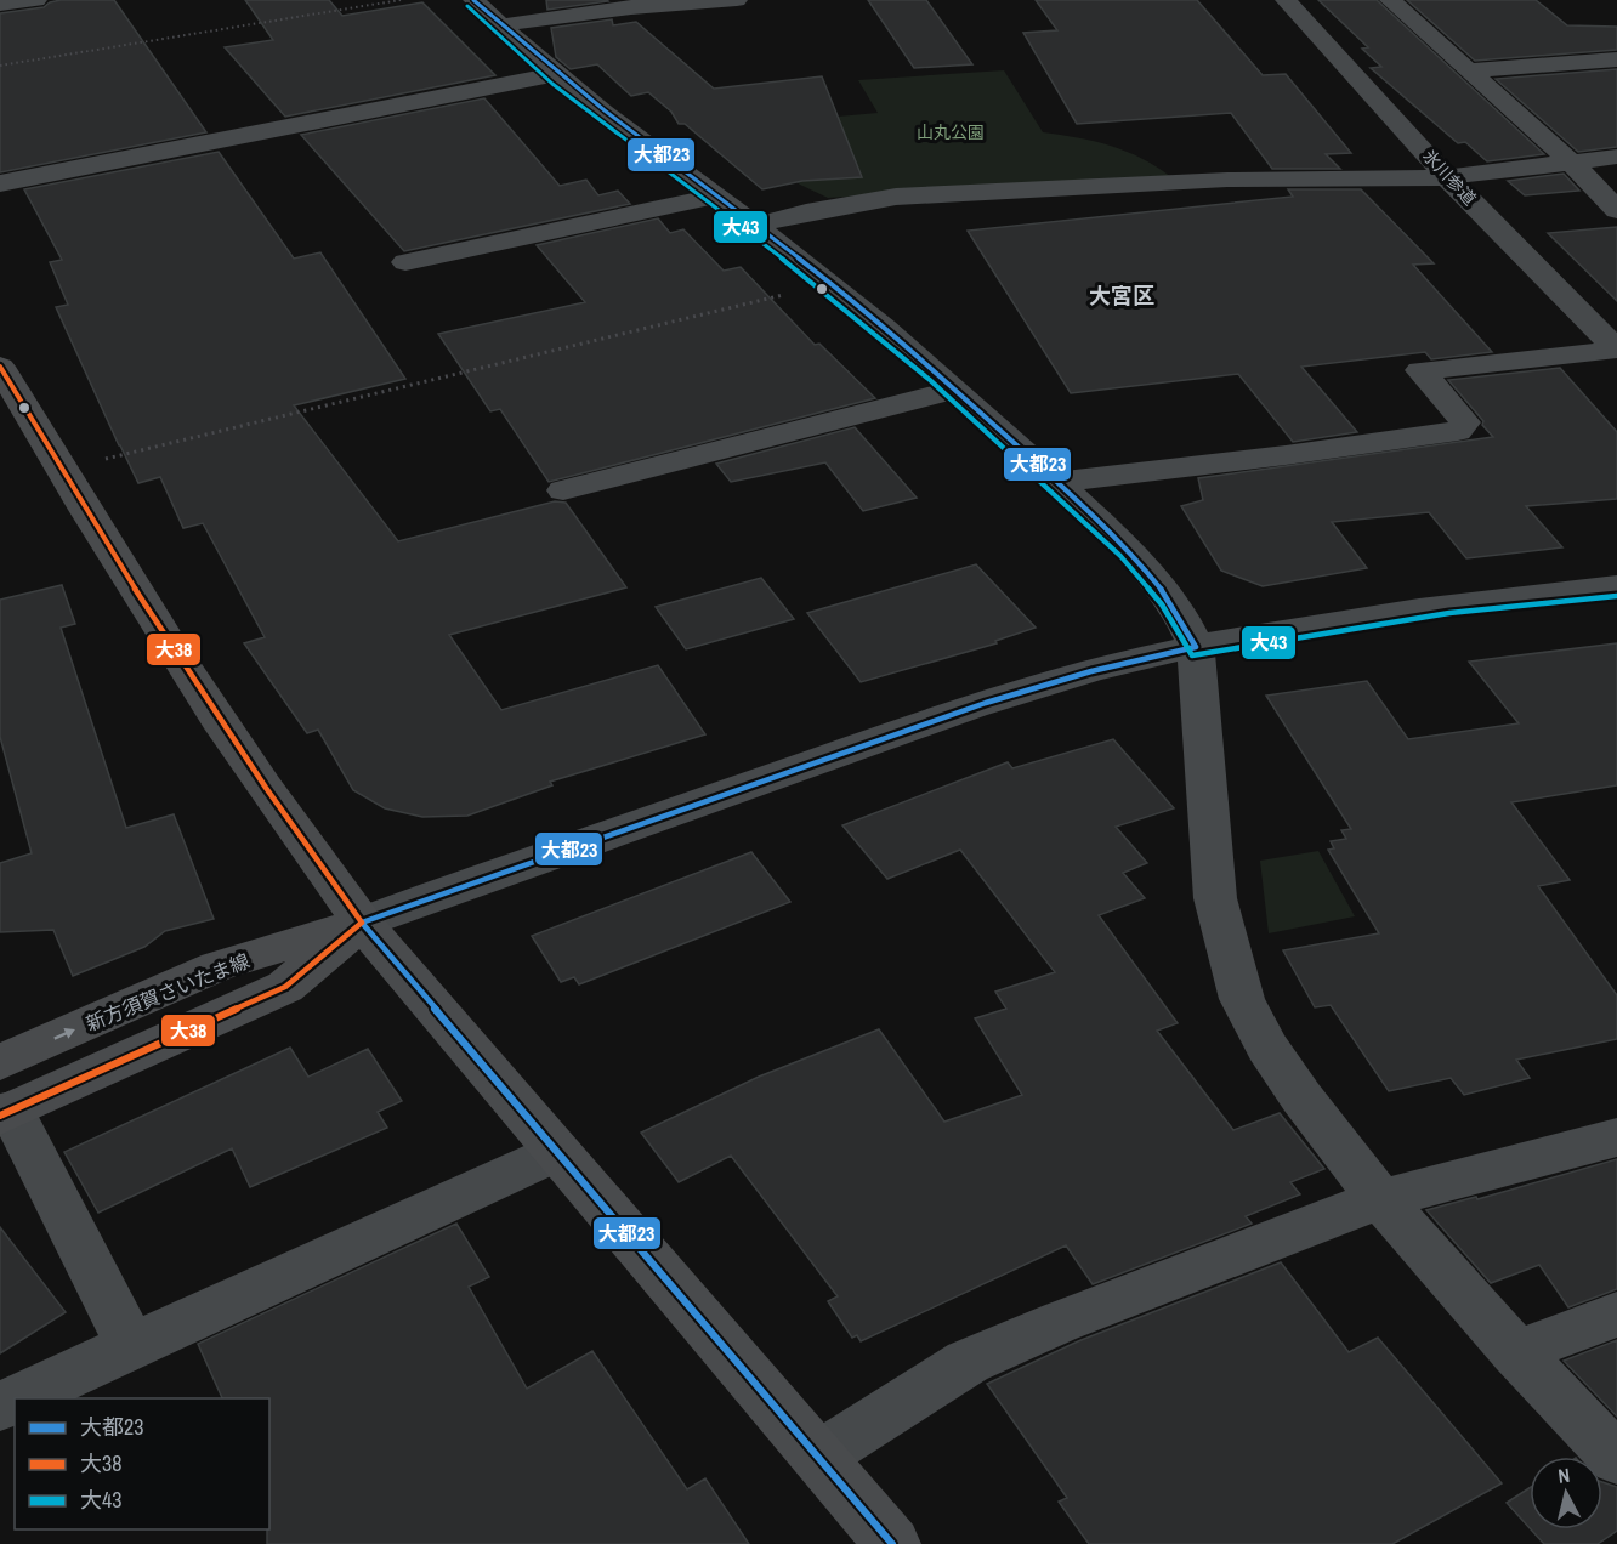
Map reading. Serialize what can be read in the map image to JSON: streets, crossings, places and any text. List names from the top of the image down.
{
  "streets": {
    "main road": ["新方須賀さいたま線"],
    "street": ["氷川参道"]
  },
  "districts": ["大宮区"],
  "parks": ["山丸公園"],
  "lines": ["transit line 大都23", "transit line 大43", "transit line 大38"],
  "legend": ["大都23", "大38", "大43"],
  "north": "top"
}
